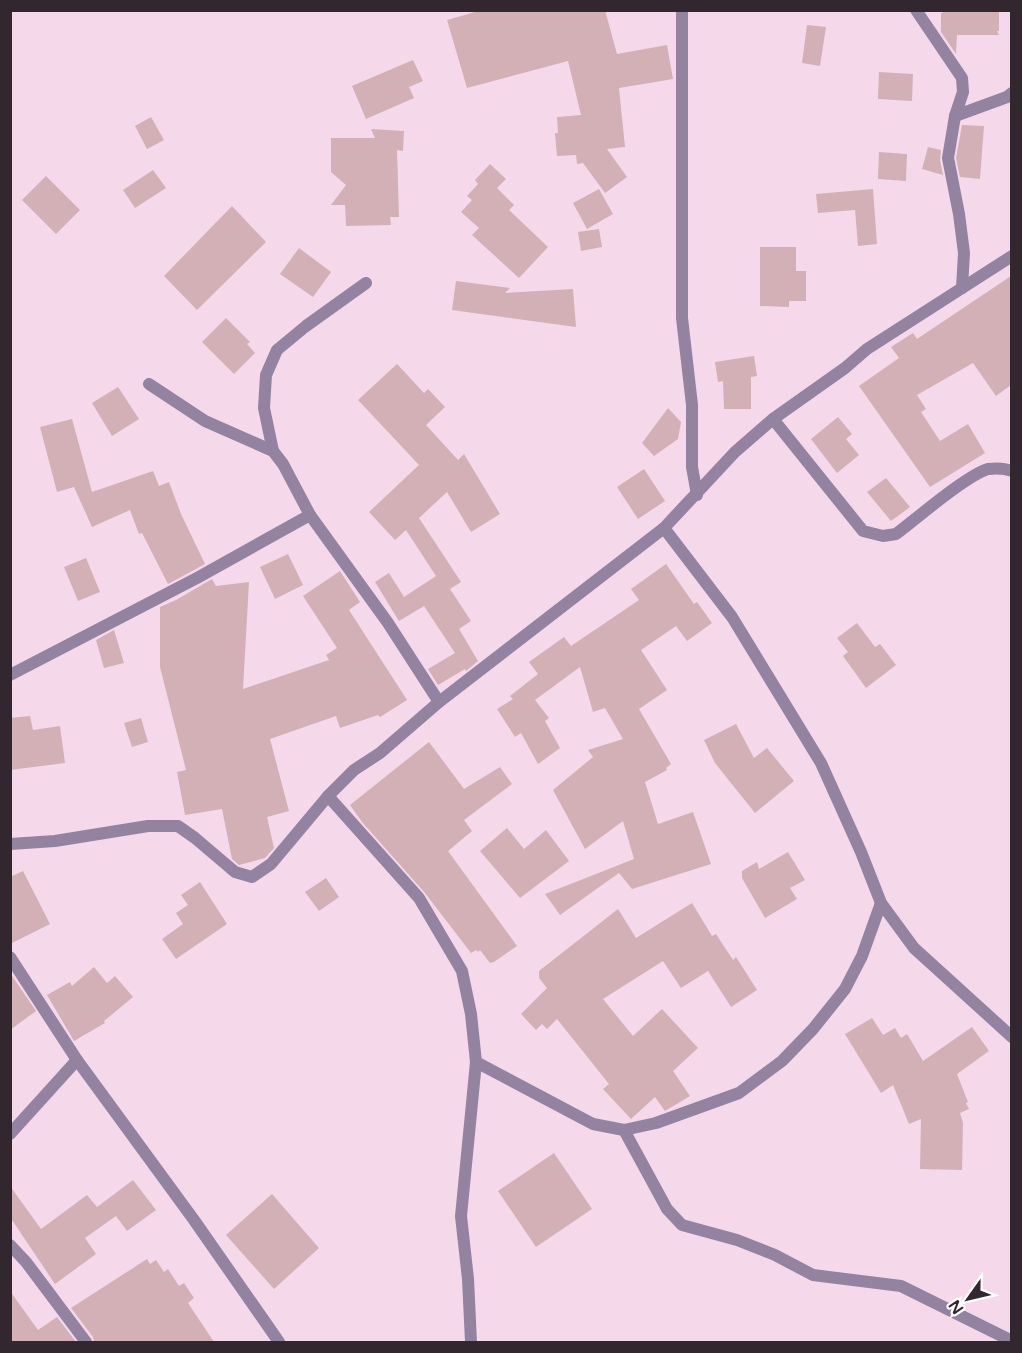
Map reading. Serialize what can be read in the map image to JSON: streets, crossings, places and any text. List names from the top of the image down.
{
  "north": "bottom left"
}
